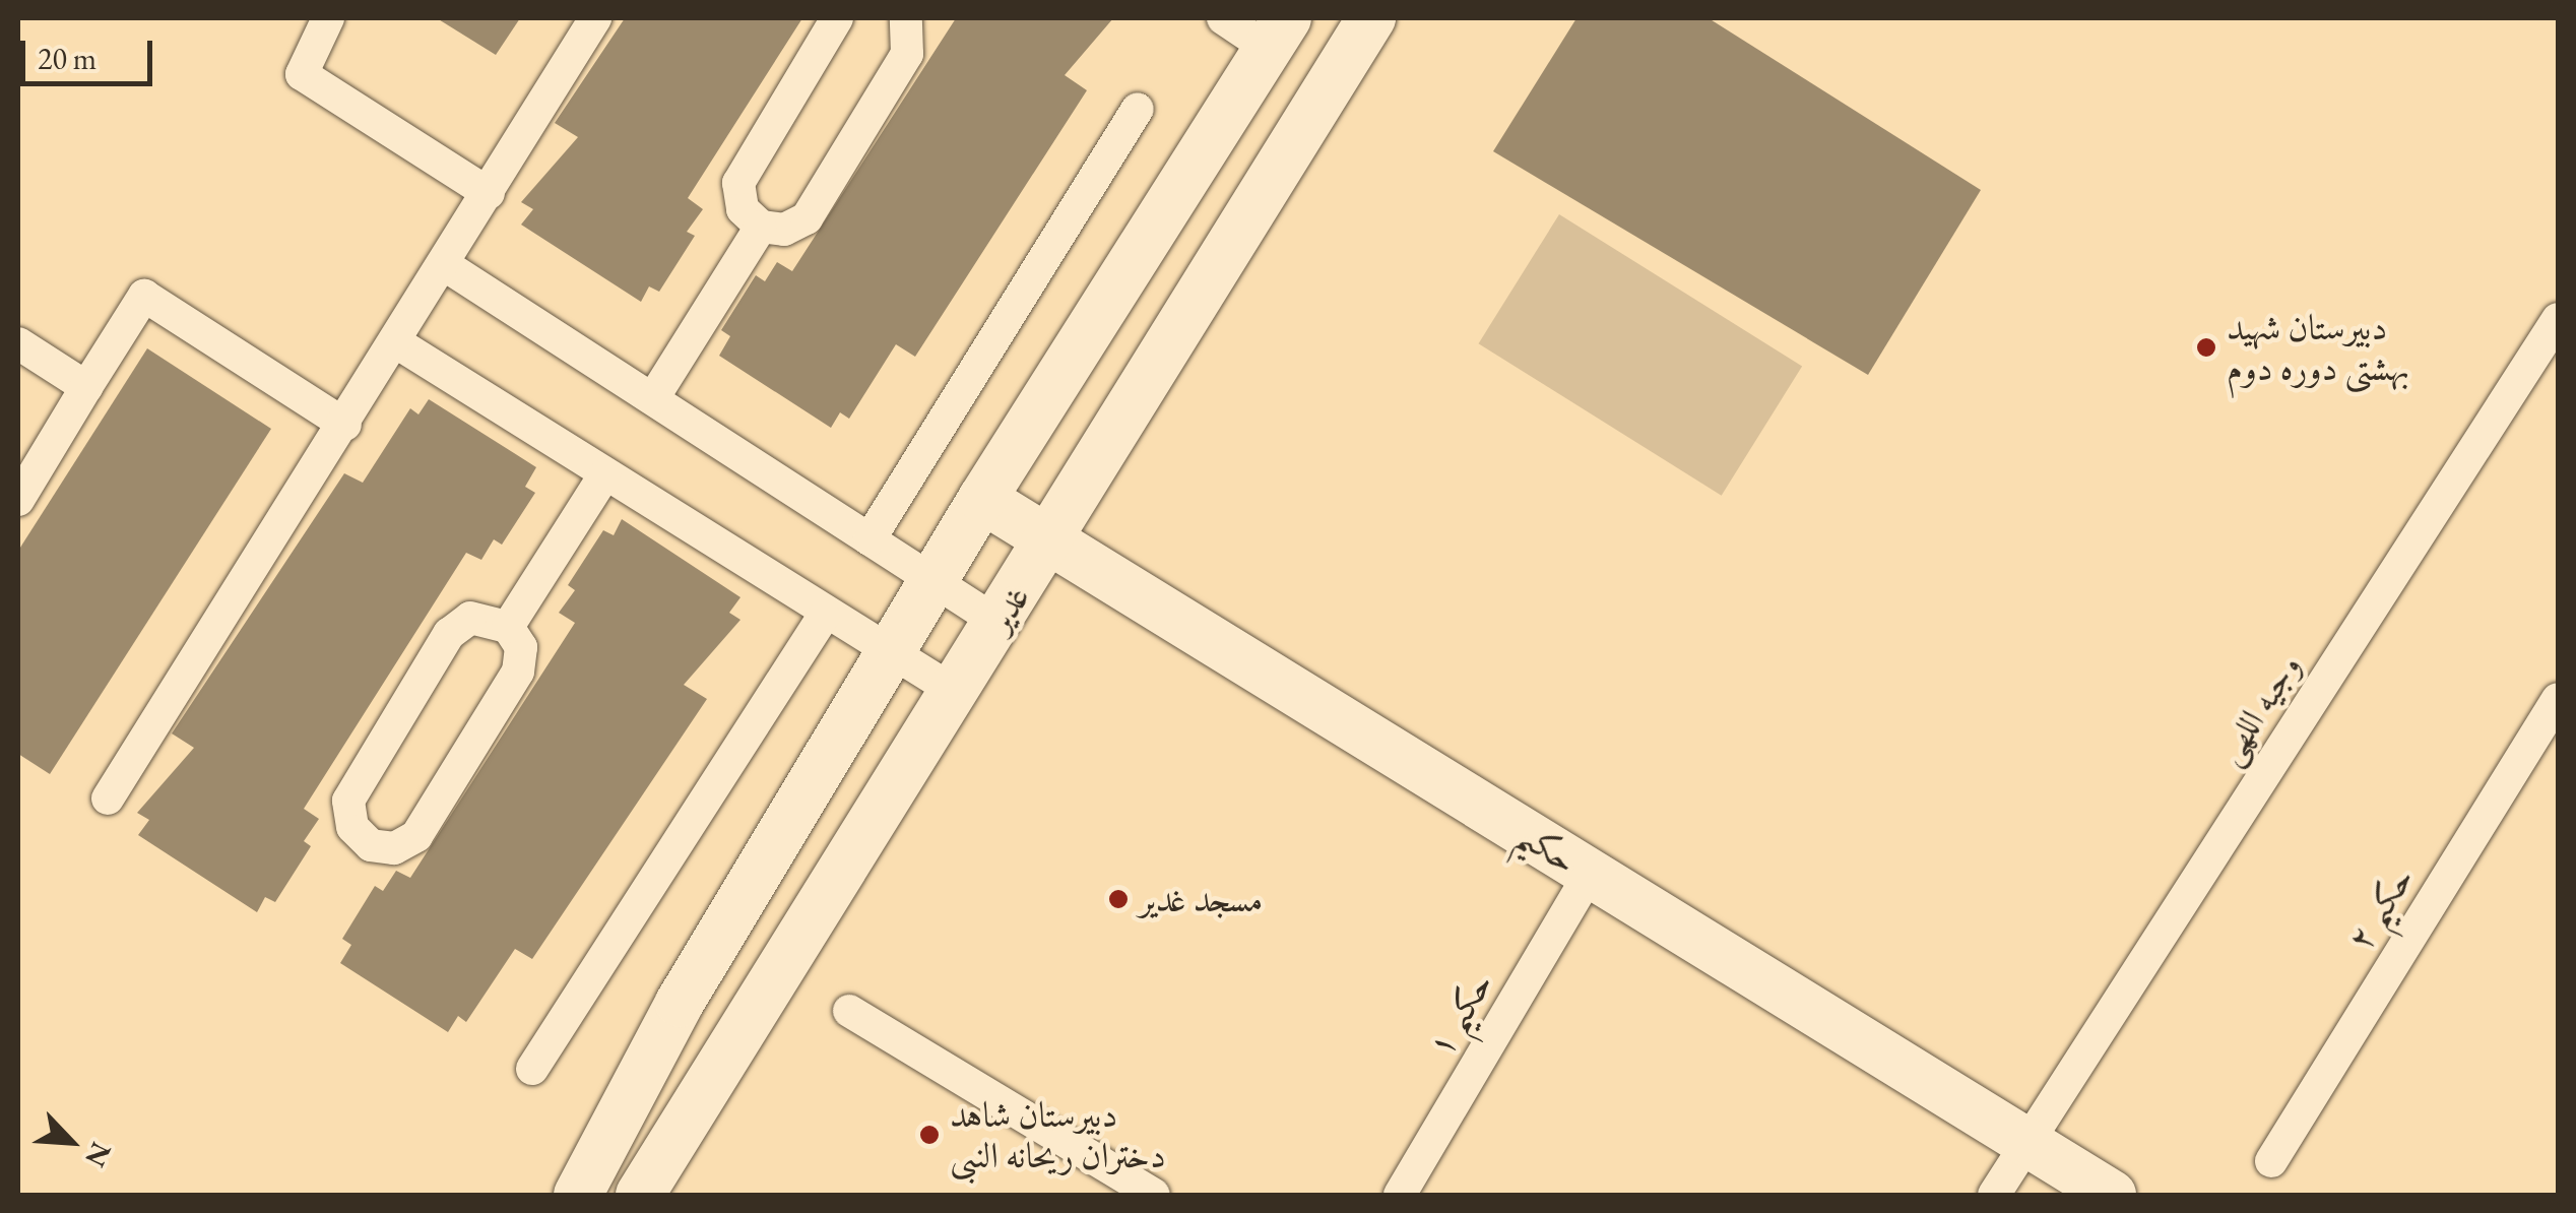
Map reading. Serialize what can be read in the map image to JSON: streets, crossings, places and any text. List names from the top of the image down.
{
  "streets": {
    "street": [
      "غدیر",
      "وجیه اللهی",
      "حکیم",
      "حکیم ۲",
      "حکیم ۱"
    ]
  },
  "crossings": [
    ["غدیر", "حکیم"],
    ["وجیه اللهی", "حکیم"],
    ["حکیم", "حکیم ۱"]
  ],
  "places": ["دبیرستان شهید بهشتی دوره دوم", "مسجد غدیر", "دبیرستان شاهد دختران ریحانه النبی"],
  "scale_bar": "20 m",
  "north": "bottom right"
}
